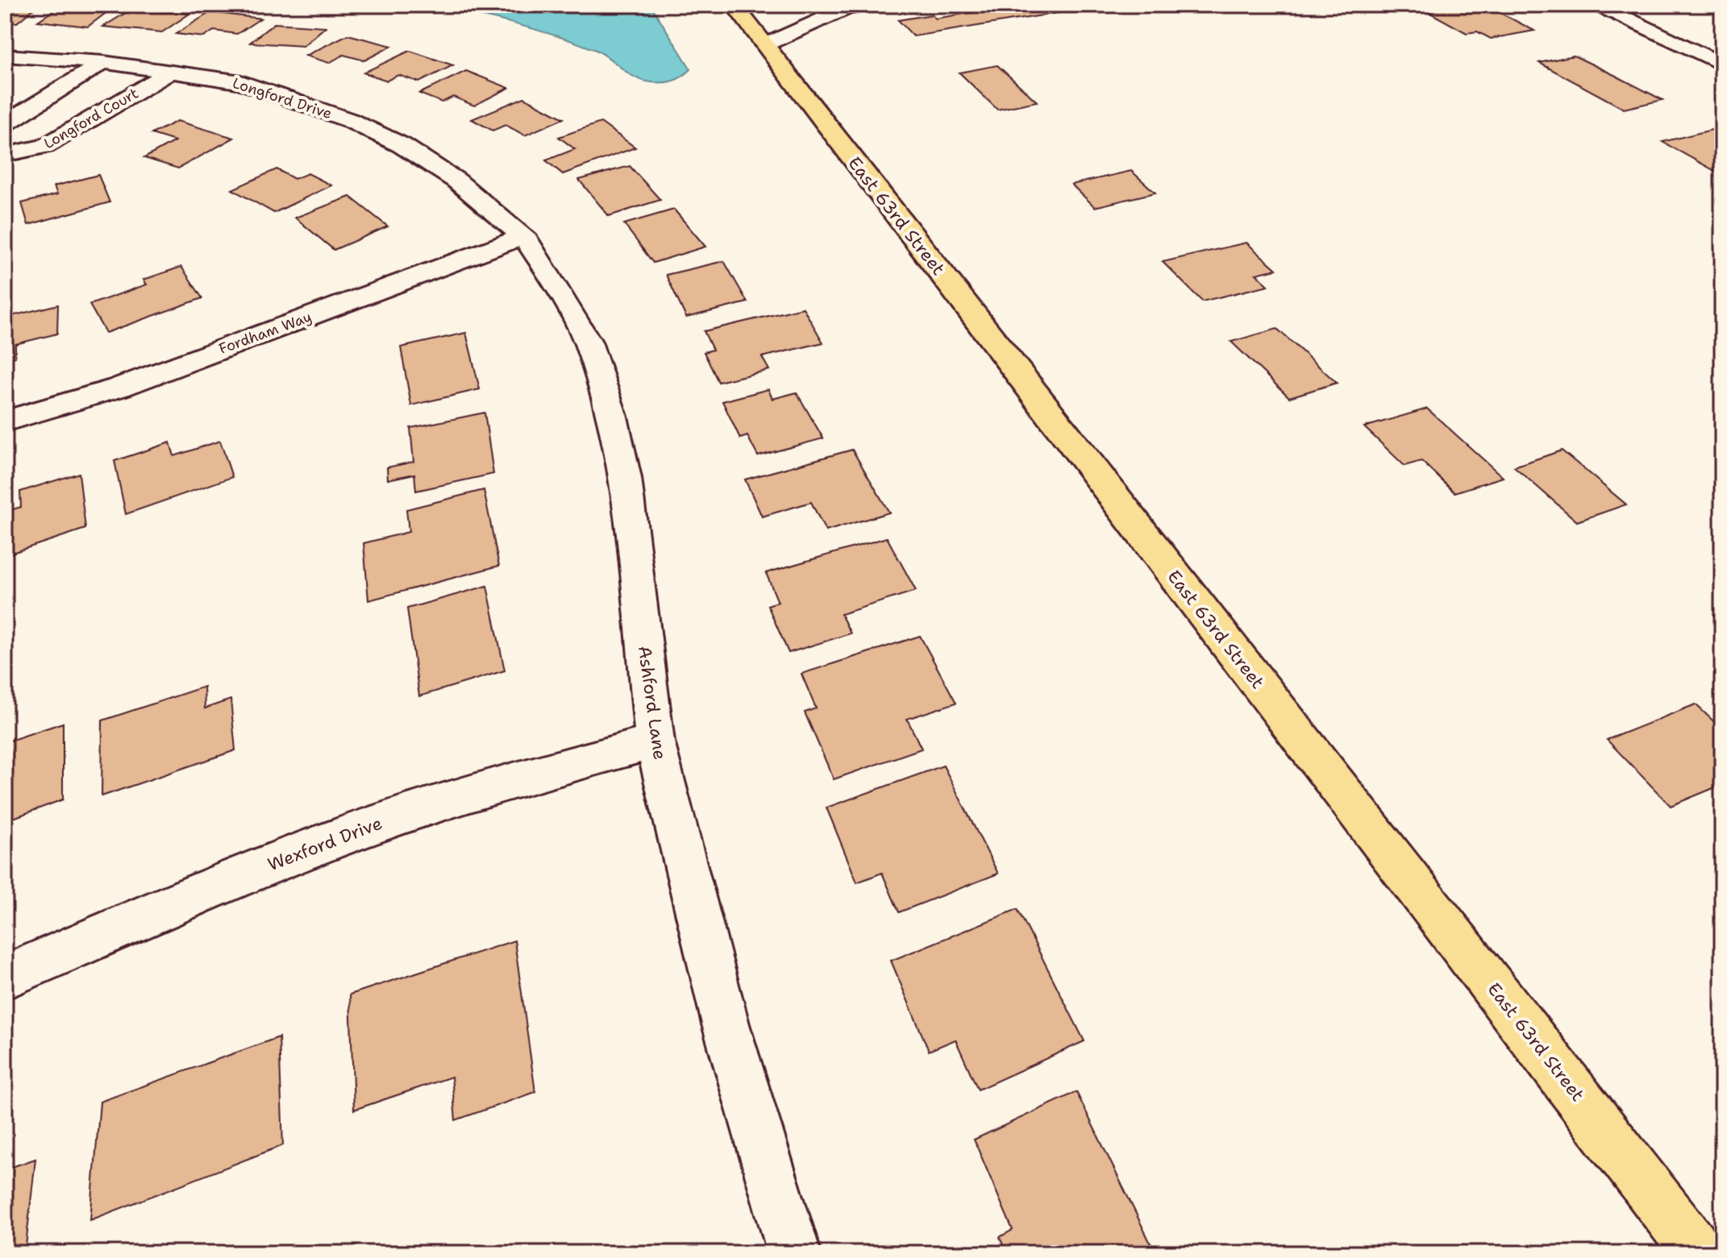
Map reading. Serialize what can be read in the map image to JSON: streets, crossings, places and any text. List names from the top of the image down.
{
  "streets": {
    "main road": ["East 63rd Street"],
    "street": [
      "Longford Drive",
      "Longford Court",
      "Fordham Way",
      "Ashford Lane",
      "Wexford Drive"
    ]
  },
  "crossings": [
    ["Longford Drive", "Longford Court"],
    ["Longford Drive", "Fordham Way"],
    ["Longford Drive", "Ashford Lane"],
    ["Fordham Way", "Ashford Lane"],
    ["Ashford Lane", "Wexford Drive"]
  ]
}
